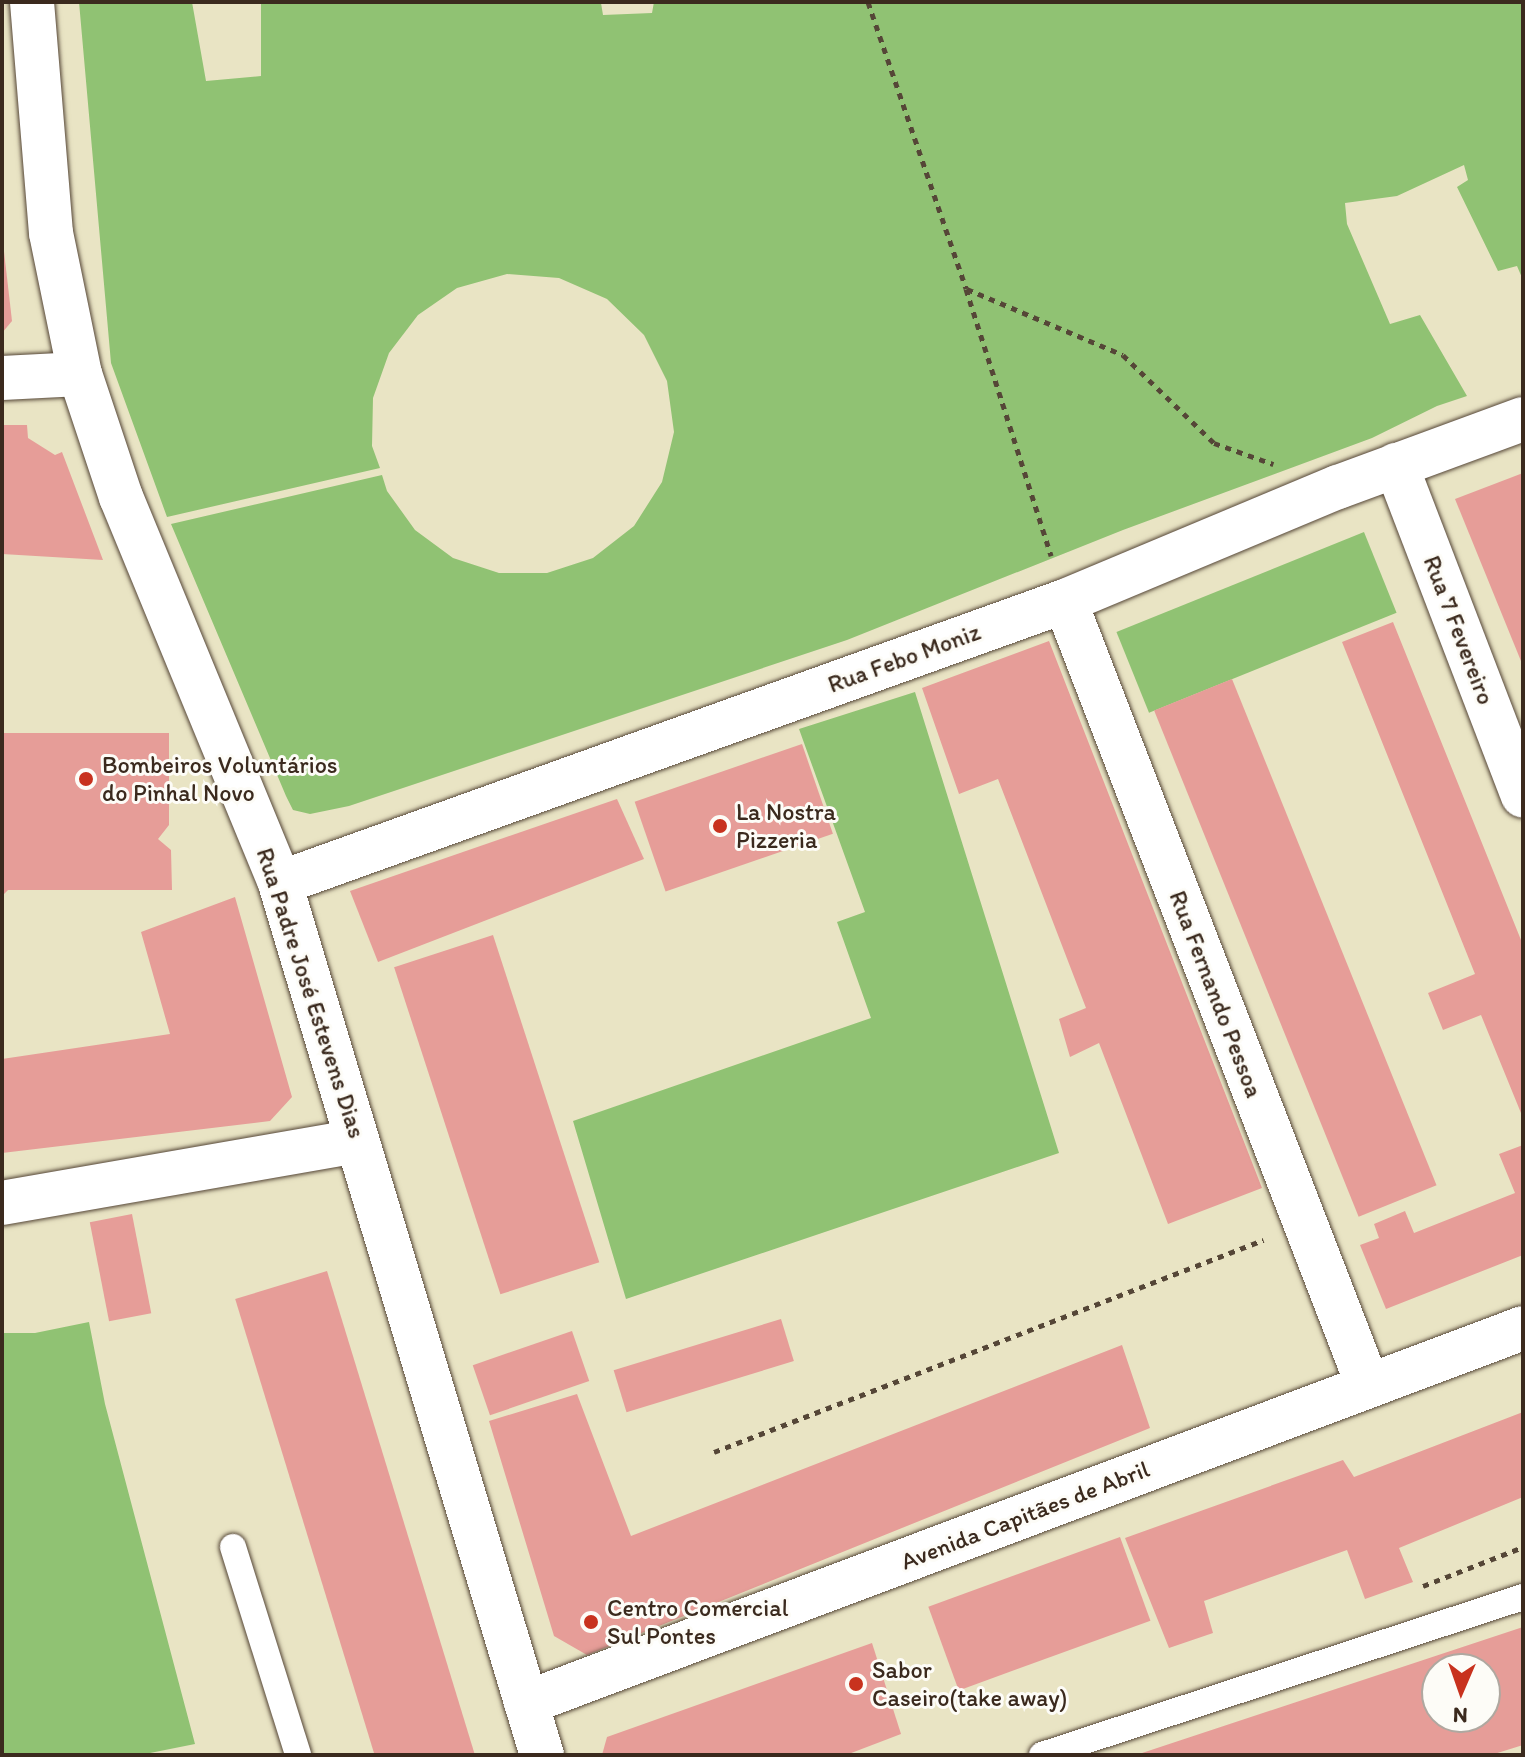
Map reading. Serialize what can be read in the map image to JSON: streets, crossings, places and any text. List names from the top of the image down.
{
  "streets": {
    "street": [
      "Rua 7 Fevereiro",
      "Rua Febo Moniz",
      "Rua Padre José Estevens Dias",
      "Rua Fernando Pessoa",
      "Avenida Capitães de Abril"
    ]
  },
  "crossings": [
    ["Rua 7 Fevereiro", "Rua Febo Moniz"],
    ["Rua Febo Moniz", "Rua Padre José Estevens Dias"],
    ["Rua Febo Moniz", "Rua Fernando Pessoa"],
    ["Rua Padre José Estevens Dias", "Avenida Capitães de Abril"],
    ["Rua Fernando Pessoa", "Avenida Capitães de Abril"]
  ],
  "places": [
    "Bombeiros Voluntários do Pinhal Novo",
    "La Nostra Pizzeria",
    "Centro Comercial Sul Pontes",
    "Sabor Caseiro(take away)"
  ],
  "north": "bottom"
}
